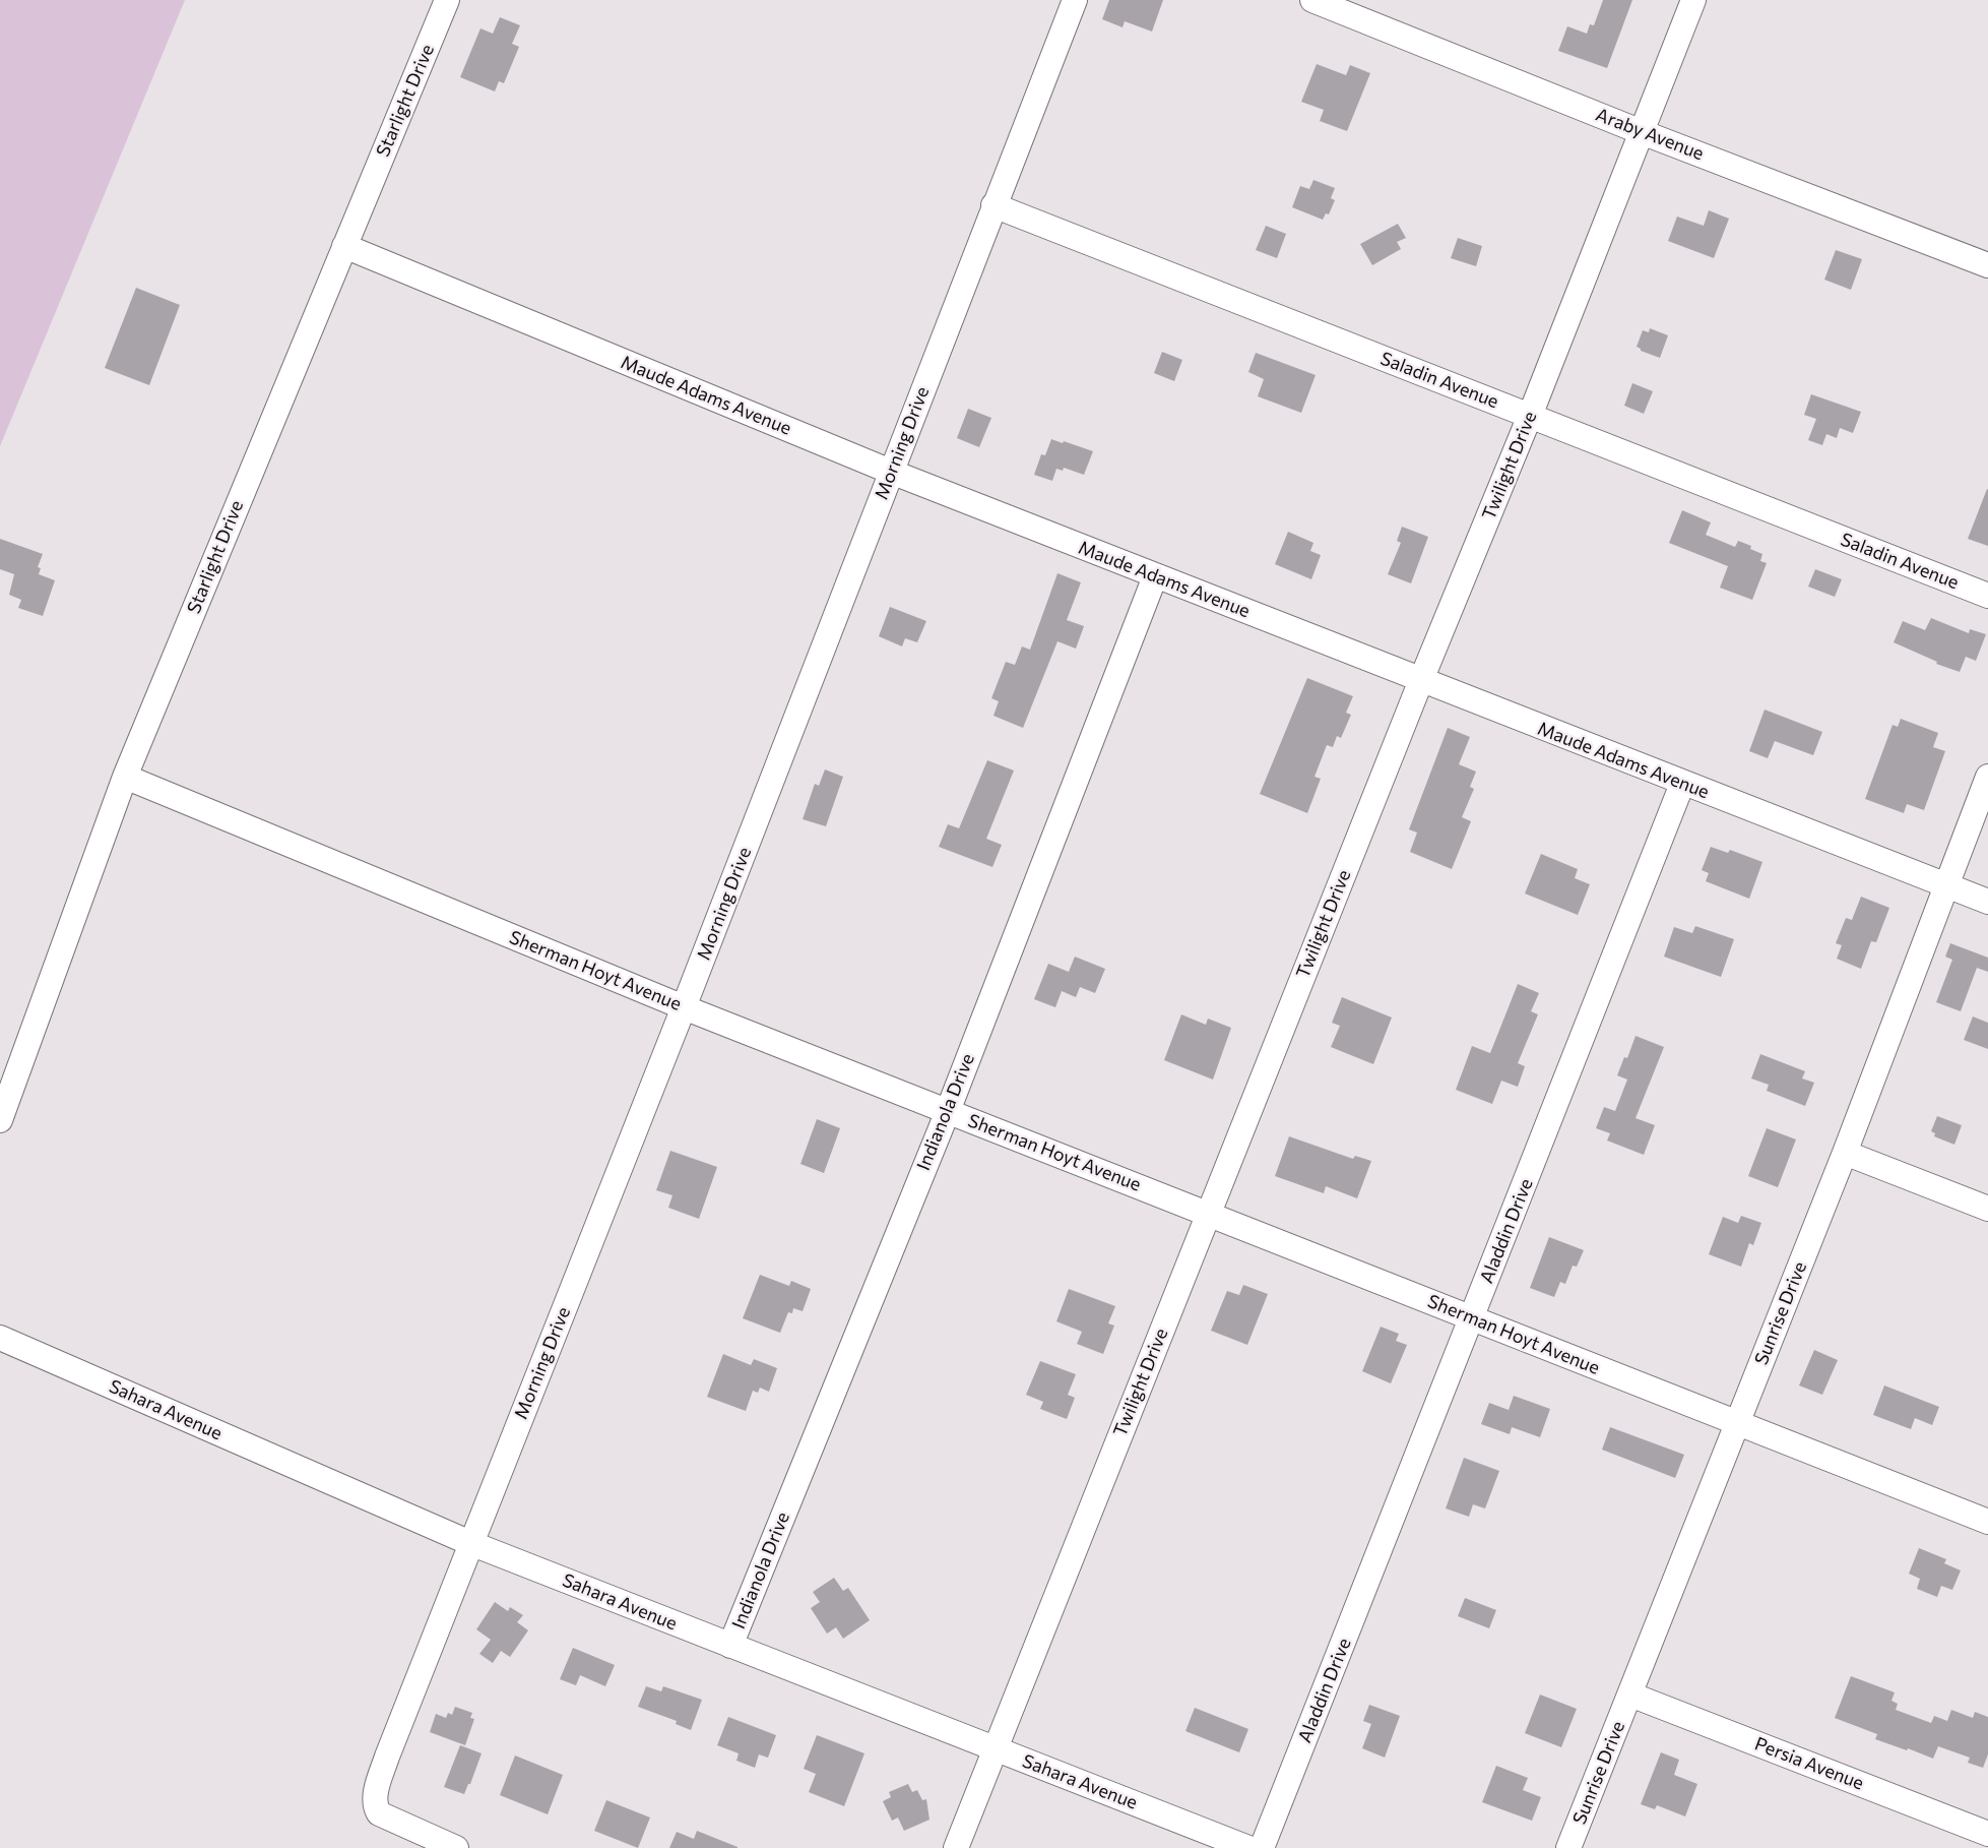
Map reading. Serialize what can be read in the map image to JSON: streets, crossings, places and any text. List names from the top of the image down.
{
  "streets": {
    "street": [
      "Starlight Drive",
      "Araby Avenue",
      "Saladin Avenue",
      "Maude Adams Avenue",
      "Morning Drive",
      "Twilight Drive",
      "Sherman Hoyt Avenue",
      "Indianola Drive",
      "Aladdin Drive",
      "Sunrise Drive",
      "Sahara Avenue",
      "Persia Avenue"
    ]
  },
  "crossings": [
    ["Starlight Drive", "Maude Adams Avenue"],
    ["Starlight Drive", "Sherman Hoyt Avenue"],
    ["Araby Avenue", "Twilight Drive"],
    ["Saladin Avenue", "Morning Drive"],
    ["Saladin Avenue", "Twilight Drive"],
    ["Maude Adams Avenue", "Morning Drive"],
    ["Maude Adams Avenue", "Twilight Drive"],
    ["Maude Adams Avenue", "Indianola Drive"],
    ["Maude Adams Avenue", "Aladdin Drive"],
    ["Maude Adams Avenue", "Sunrise Drive"],
    ["Morning Drive", "Sherman Hoyt Avenue"],
    ["Morning Drive", "Sahara Avenue"],
    ["Twilight Drive", "Sherman Hoyt Avenue"],
    ["Twilight Drive", "Sahara Avenue"],
    ["Sherman Hoyt Avenue", "Indianola Drive"],
    ["Sherman Hoyt Avenue", "Aladdin Drive"],
    ["Sherman Hoyt Avenue", "Sunrise Drive"],
    ["Indianola Drive", "Sahara Avenue"],
    ["Sunrise Drive", "Persia Avenue"]
  ]
}
